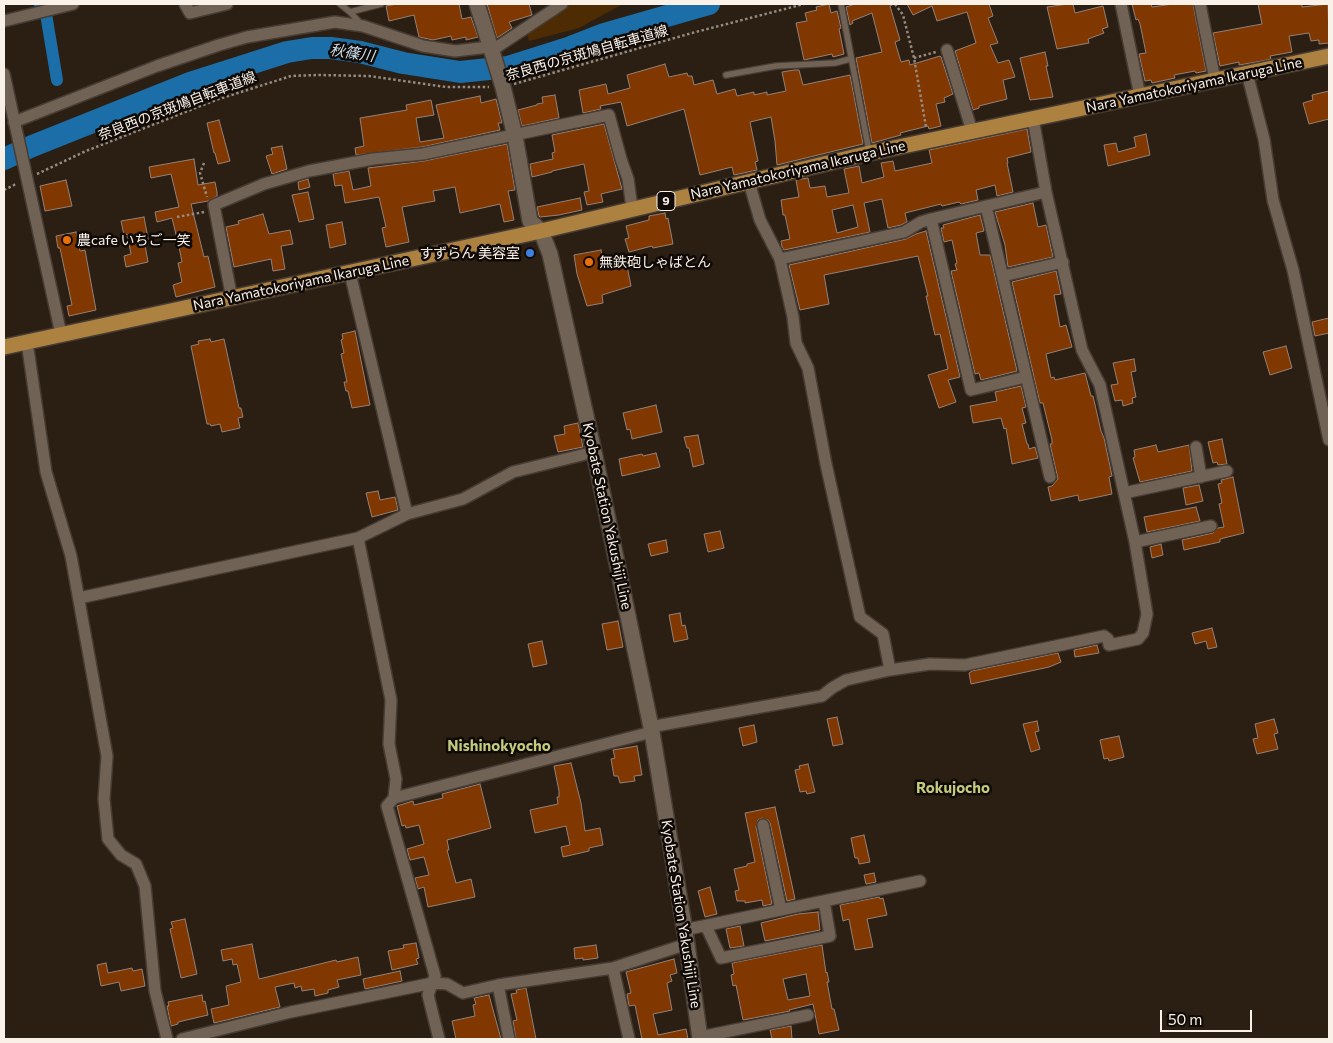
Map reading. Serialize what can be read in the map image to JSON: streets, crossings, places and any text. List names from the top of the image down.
{
  "streets": {
    "main road": ["Nara Yamatokoriyama Ikaruga Line", "9", "Kyobate Station Yakushiji Line"],
    "path": ["奈良西の京斑鳩自転車道線"]
  },
  "crossings": [
    ["奈良西の京斑鳩自転車道線", "Kyobate Station Yakushiji Line"],
    ["Nara Yamatokoriyama Ikaruga Line", "Kyobate Station Yakushiji Line"]
  ],
  "districts": ["Nishinokyocho", "Rokujocho"],
  "water": ["秋篠川"],
  "places": ["農cafe いちご一笑", "すずらん 美容室", "無鉄砲しゃばとん"],
  "scale_bar": "50 m"
}
